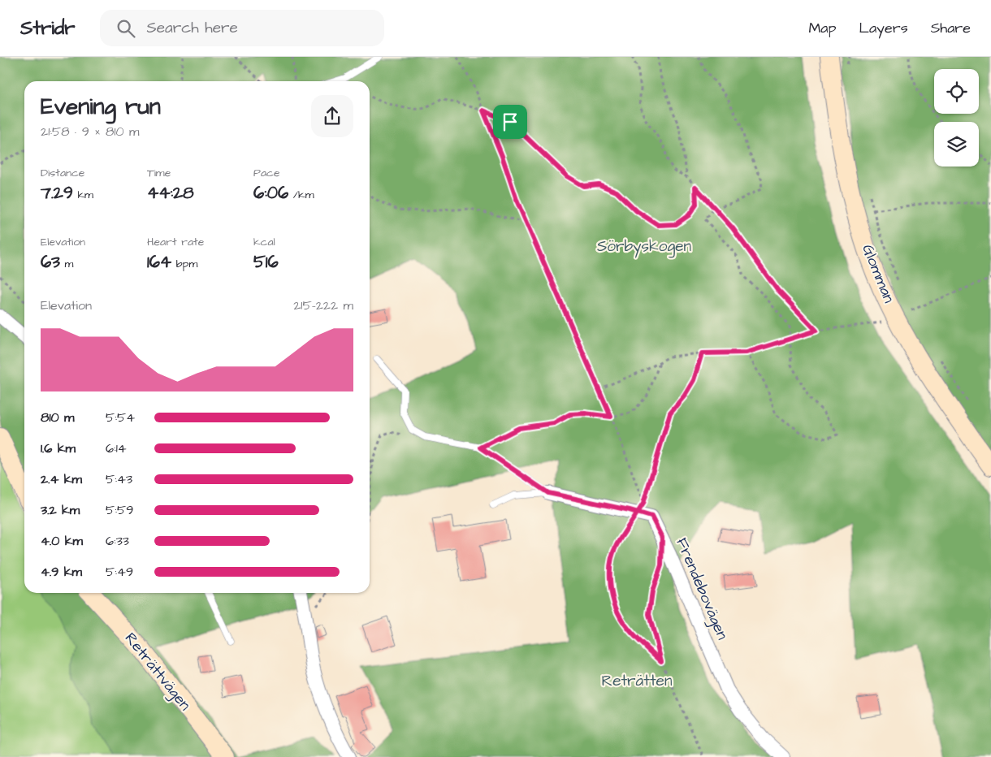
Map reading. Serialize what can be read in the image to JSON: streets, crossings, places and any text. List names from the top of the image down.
{
  "streets": {
    "main road": ["Glomman", "Reträttvägen"],
    "street": ["Frendebovägen"]
  },
  "parks": ["Sörbyskogen", "Reträtten"],
  "page": {
    "header": "Stridr",
    "search": "Search here",
    "nav": ["Map", "Layers", "Share"],
    "heading": ["Evening run", "21:58 · 9 × 810 m"],
    "stats": [
      ["Distance", "7.29 km"],
      ["Time", "44:28"],
      ["Pace", "6:06 /km"],
      ["Elevation", "63 m"],
      ["Heart rate", "164 bpm"],
      ["kcal", "516"]
    ],
    "chart": ["Elevation", "215–222 m"],
    "list": [
      {
        "name": "810 m",
        "note": "5:54"
      },
      {
        "name": "1.6 km",
        "note": "6:14"
      },
      {
        "name": "2.4 km",
        "note": "5:43"
      },
      {
        "name": "3.2 km",
        "note": "5:59"
      },
      {
        "name": "4.0 km",
        "note": "6:33"
      },
      {
        "name": "4.9 km",
        "note": "5:49"
      }
    ]
  }
}
